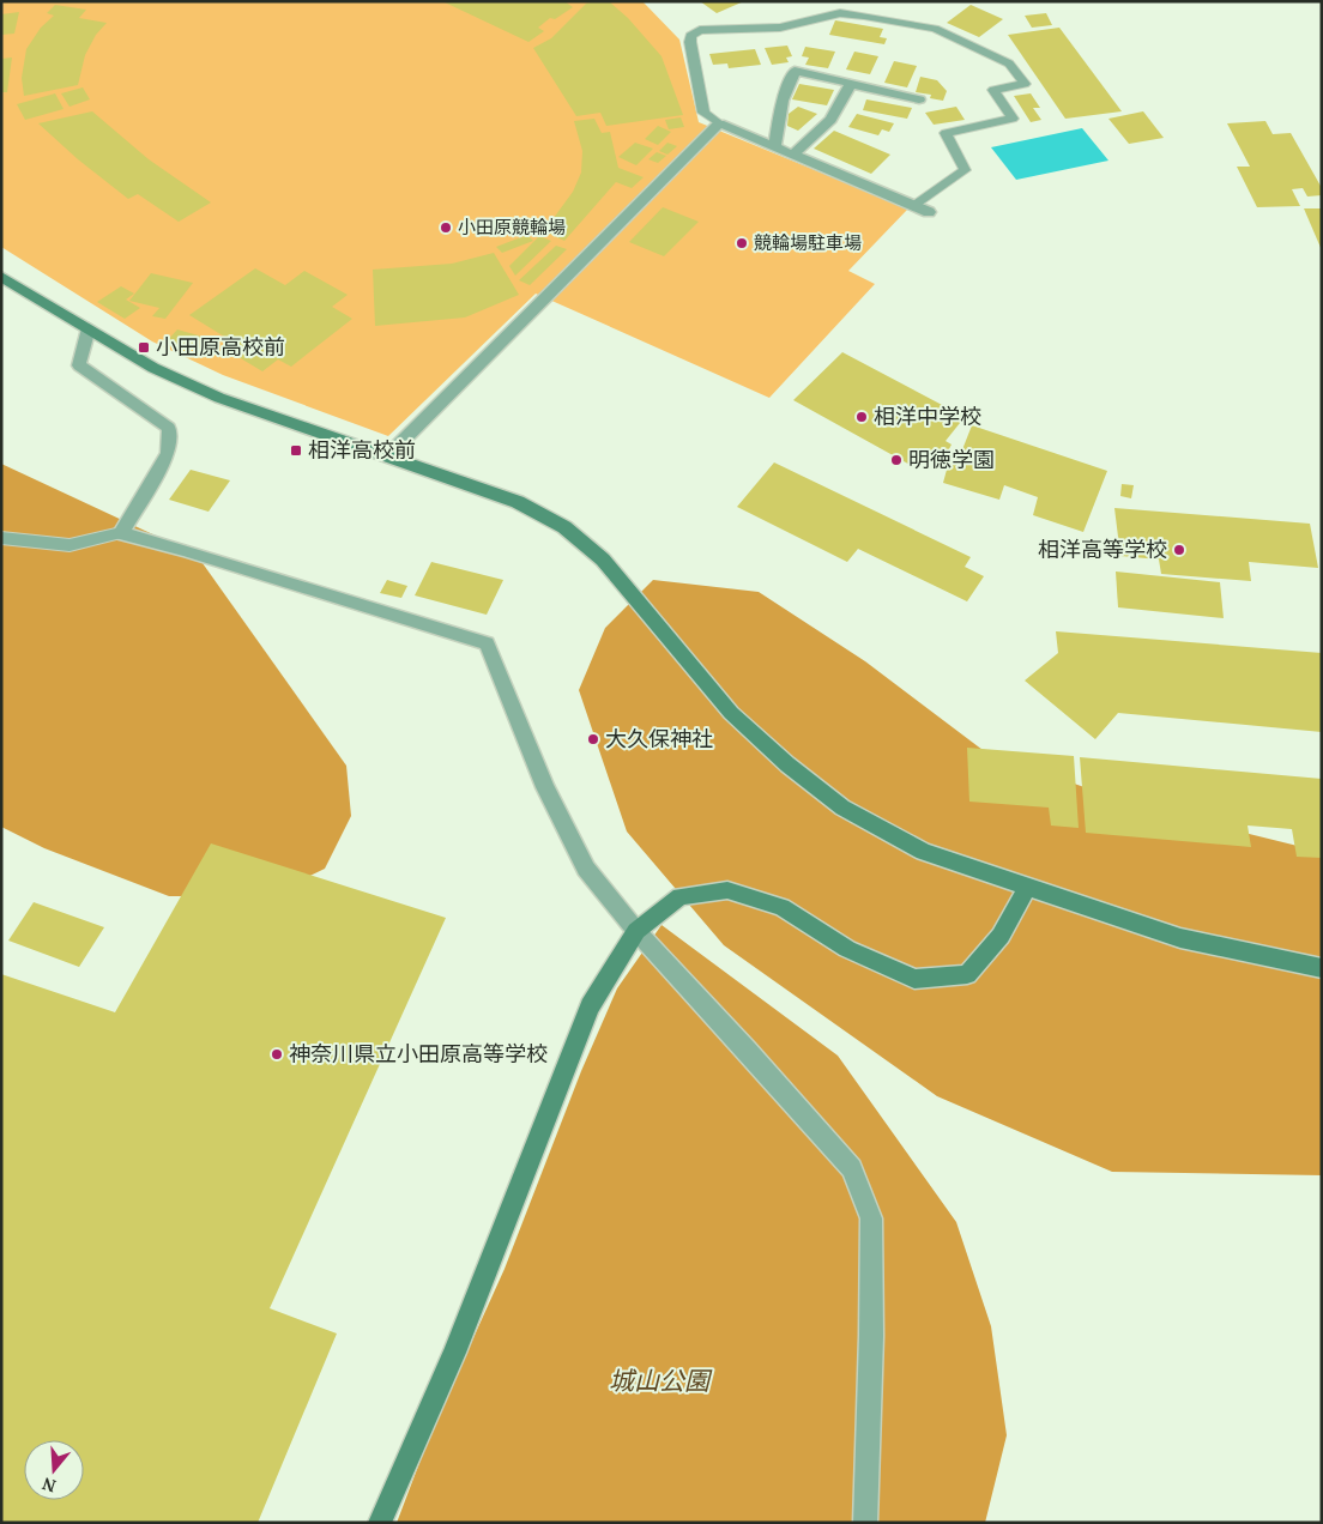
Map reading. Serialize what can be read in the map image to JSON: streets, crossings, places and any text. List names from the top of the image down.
{
  "parks": ["城山公園"],
  "places": {
    "other": [
      "小田原競輪場",
      "競輪場駐車場",
      "相洋中学校",
      "明徳学園",
      "相洋高等学校",
      "大久保神社",
      "神奈川県立小田原高等学校"
    ],
    "transit": ["小田原高校前", "相洋高校前"]
  },
  "north": "bottom"
}
